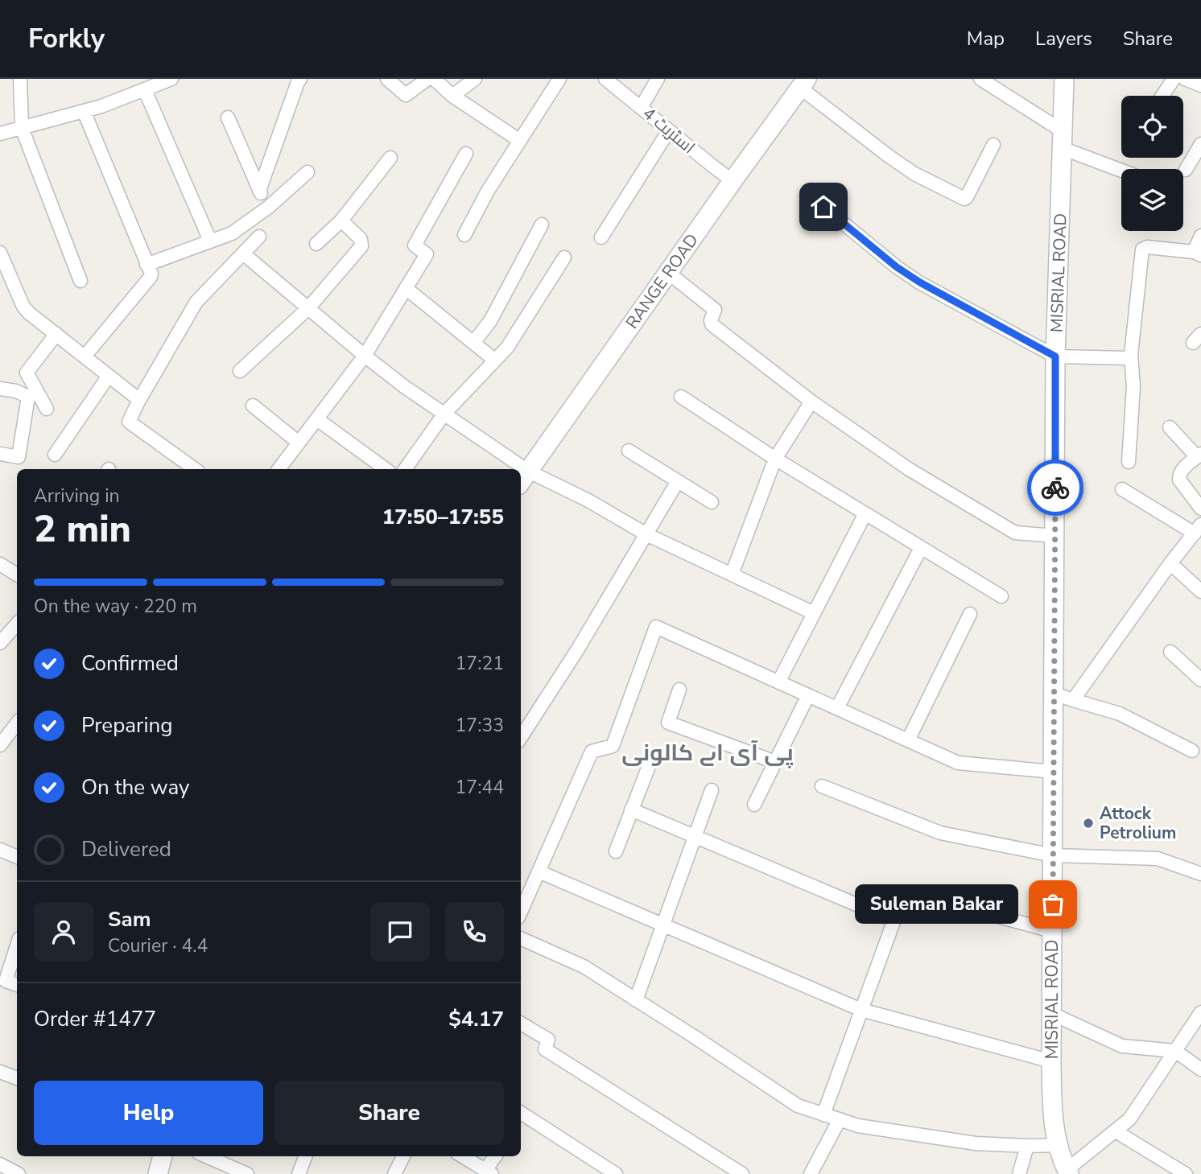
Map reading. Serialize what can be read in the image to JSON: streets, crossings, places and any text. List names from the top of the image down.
{
  "streets": {
    "main road": ["MISRIAL ROAD", "RANGE ROAD"],
    "street": ["اسٹریٹ 4"]
  },
  "crossings": [
    ["اسٹریٹ 4", "RANGE ROAD"]
  ],
  "districts": ["پی آی اے کالونی"],
  "places": ["Attock Petrolium", "Suleman Bakar"],
  "page": {
    "header": "Forkly",
    "nav": ["Map", "Layers", "Share"],
    "heading": ["2 min", "Arriving in", "17:50–17:55"],
    "panel": [
      "Sam",
      "Courier · 4.4",
      "Order #1477",
      "$4.17"
    ],
    "bar": "On the way · 220 m",
    "list": [
      ["Confirmed", "17:21"],
      ["Preparing", "17:33"],
      ["On the way", "17:44"],
      "Delivered"
    ],
    "bubble": "Suleman Bakar",
    "buttons": ["Help", "Share"]
  }
}
